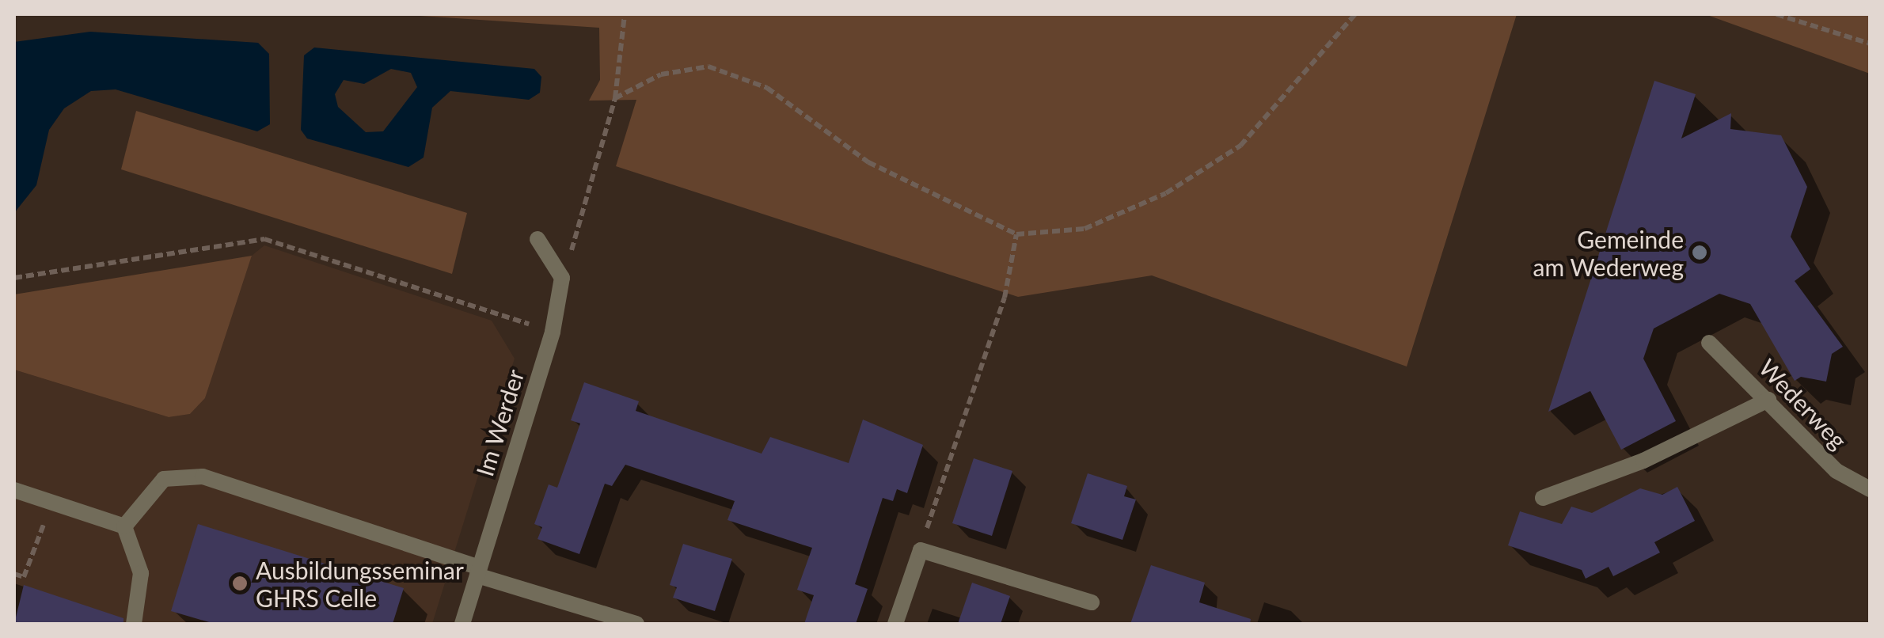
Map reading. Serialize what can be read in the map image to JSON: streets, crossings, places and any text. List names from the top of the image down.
{
  "streets": {
    "street": ["Wederweg", "Im Werder"]
  },
  "places": ["Gemeinde am Wederweg", "Ausbildungsseminar GHRS Celle"]
}
